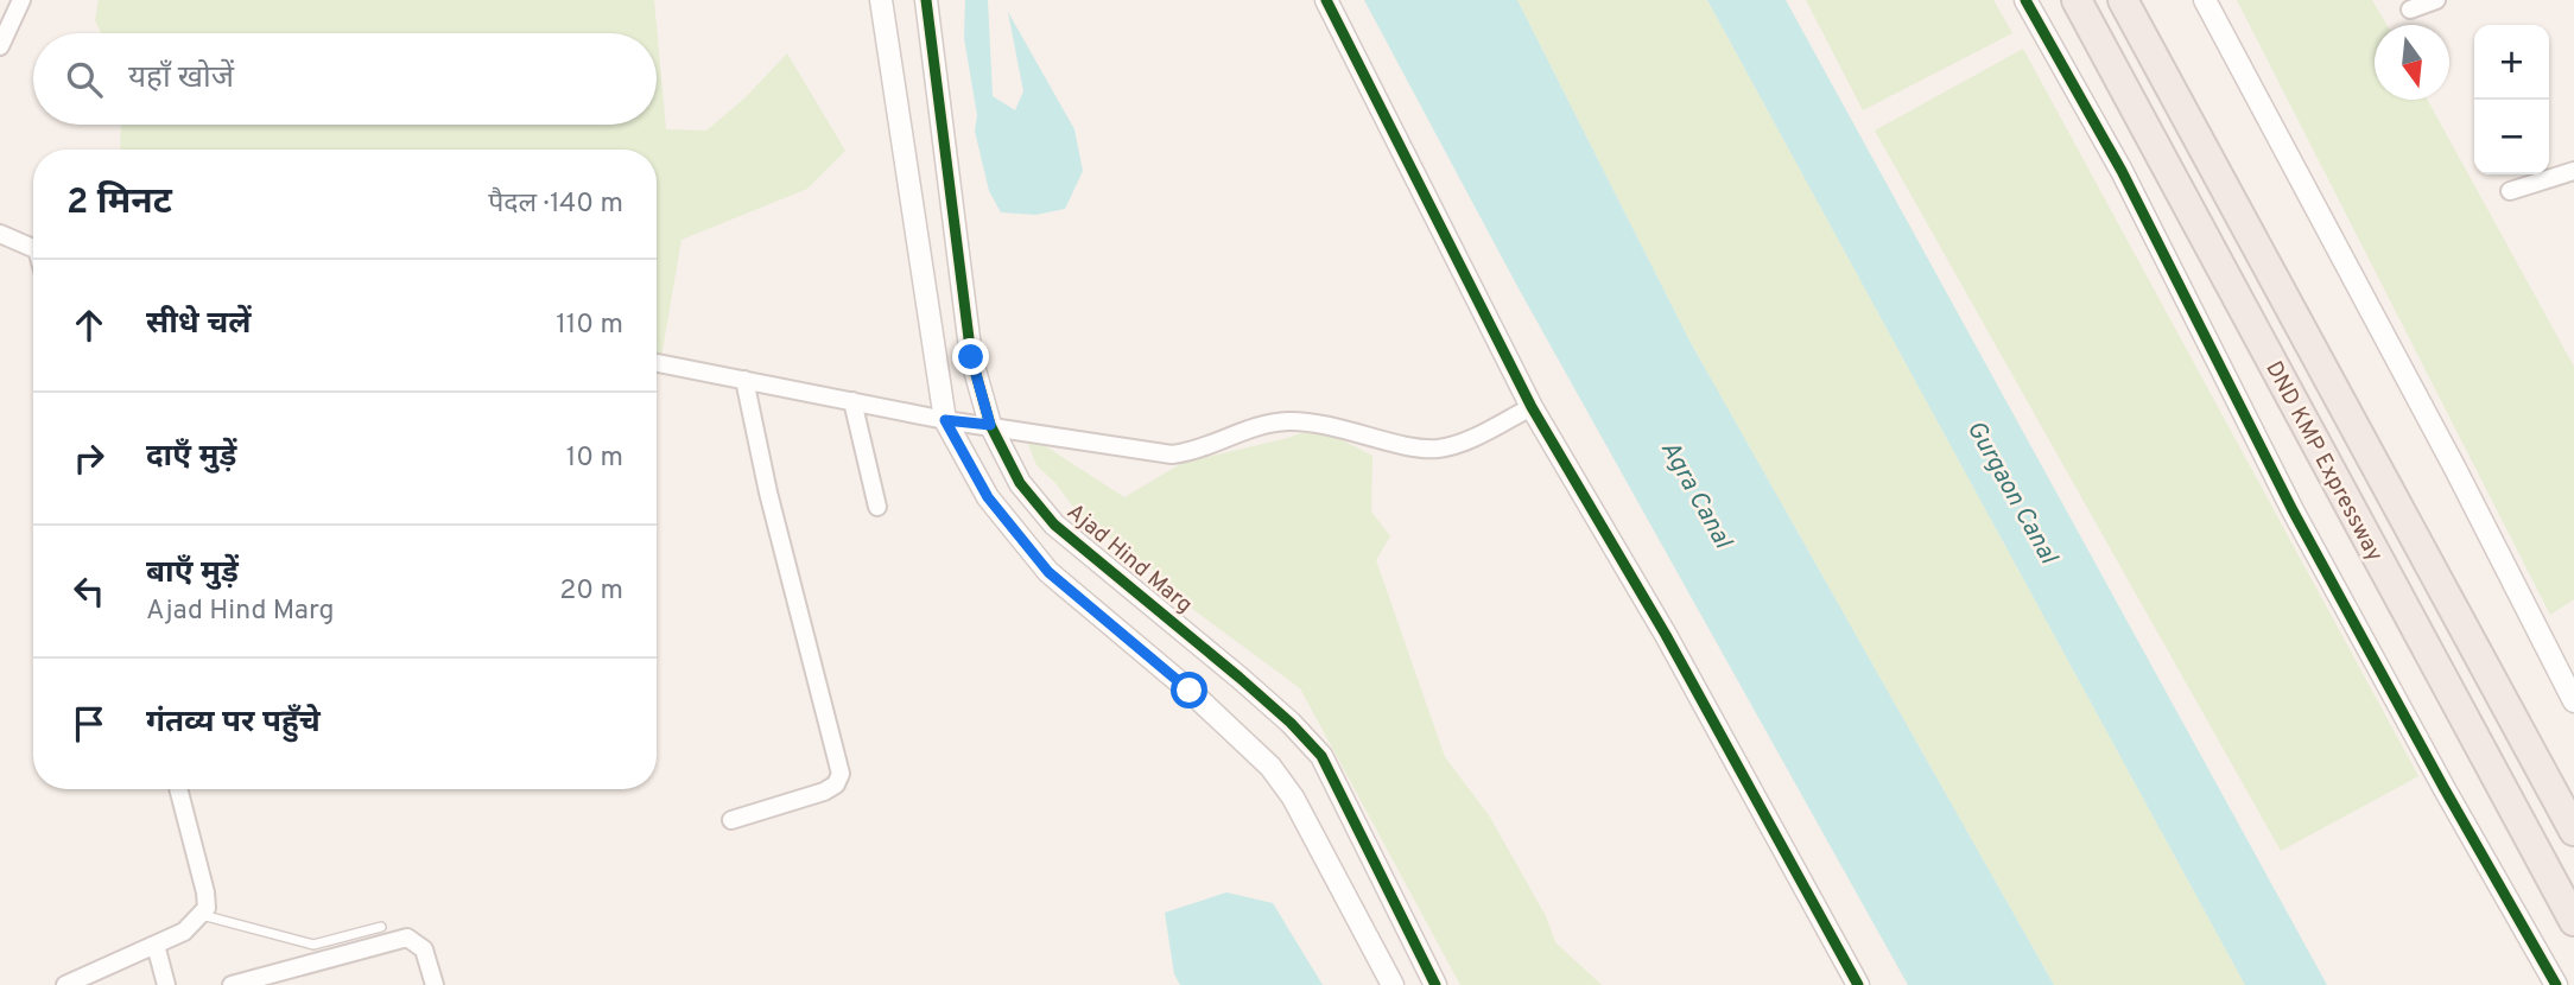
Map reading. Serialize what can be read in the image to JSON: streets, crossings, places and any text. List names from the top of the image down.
{
  "streets": {
    "highway": ["DND KMP Expressway"],
    "street": ["Ajad Hind Marg"]
  },
  "water": ["Gurgaon Canal", "Agra Canal"],
  "north": "bottom",
  "page": {
    "map_buttons": ["+", "−"],
    "search": "यहाँ खोजें",
    "heading": ["2 मिनट", "पैदल · 140 m"],
    "list": [
      ["सीधे चलें", "110 m"],
      ["दाएँ मुड़ें", "10 m"],
      ["बाएँ मुड़ें", "Ajad Hind Marg", "20 m"],
      "गंतव्य पर पहुँचे"
    ]
  }
}
